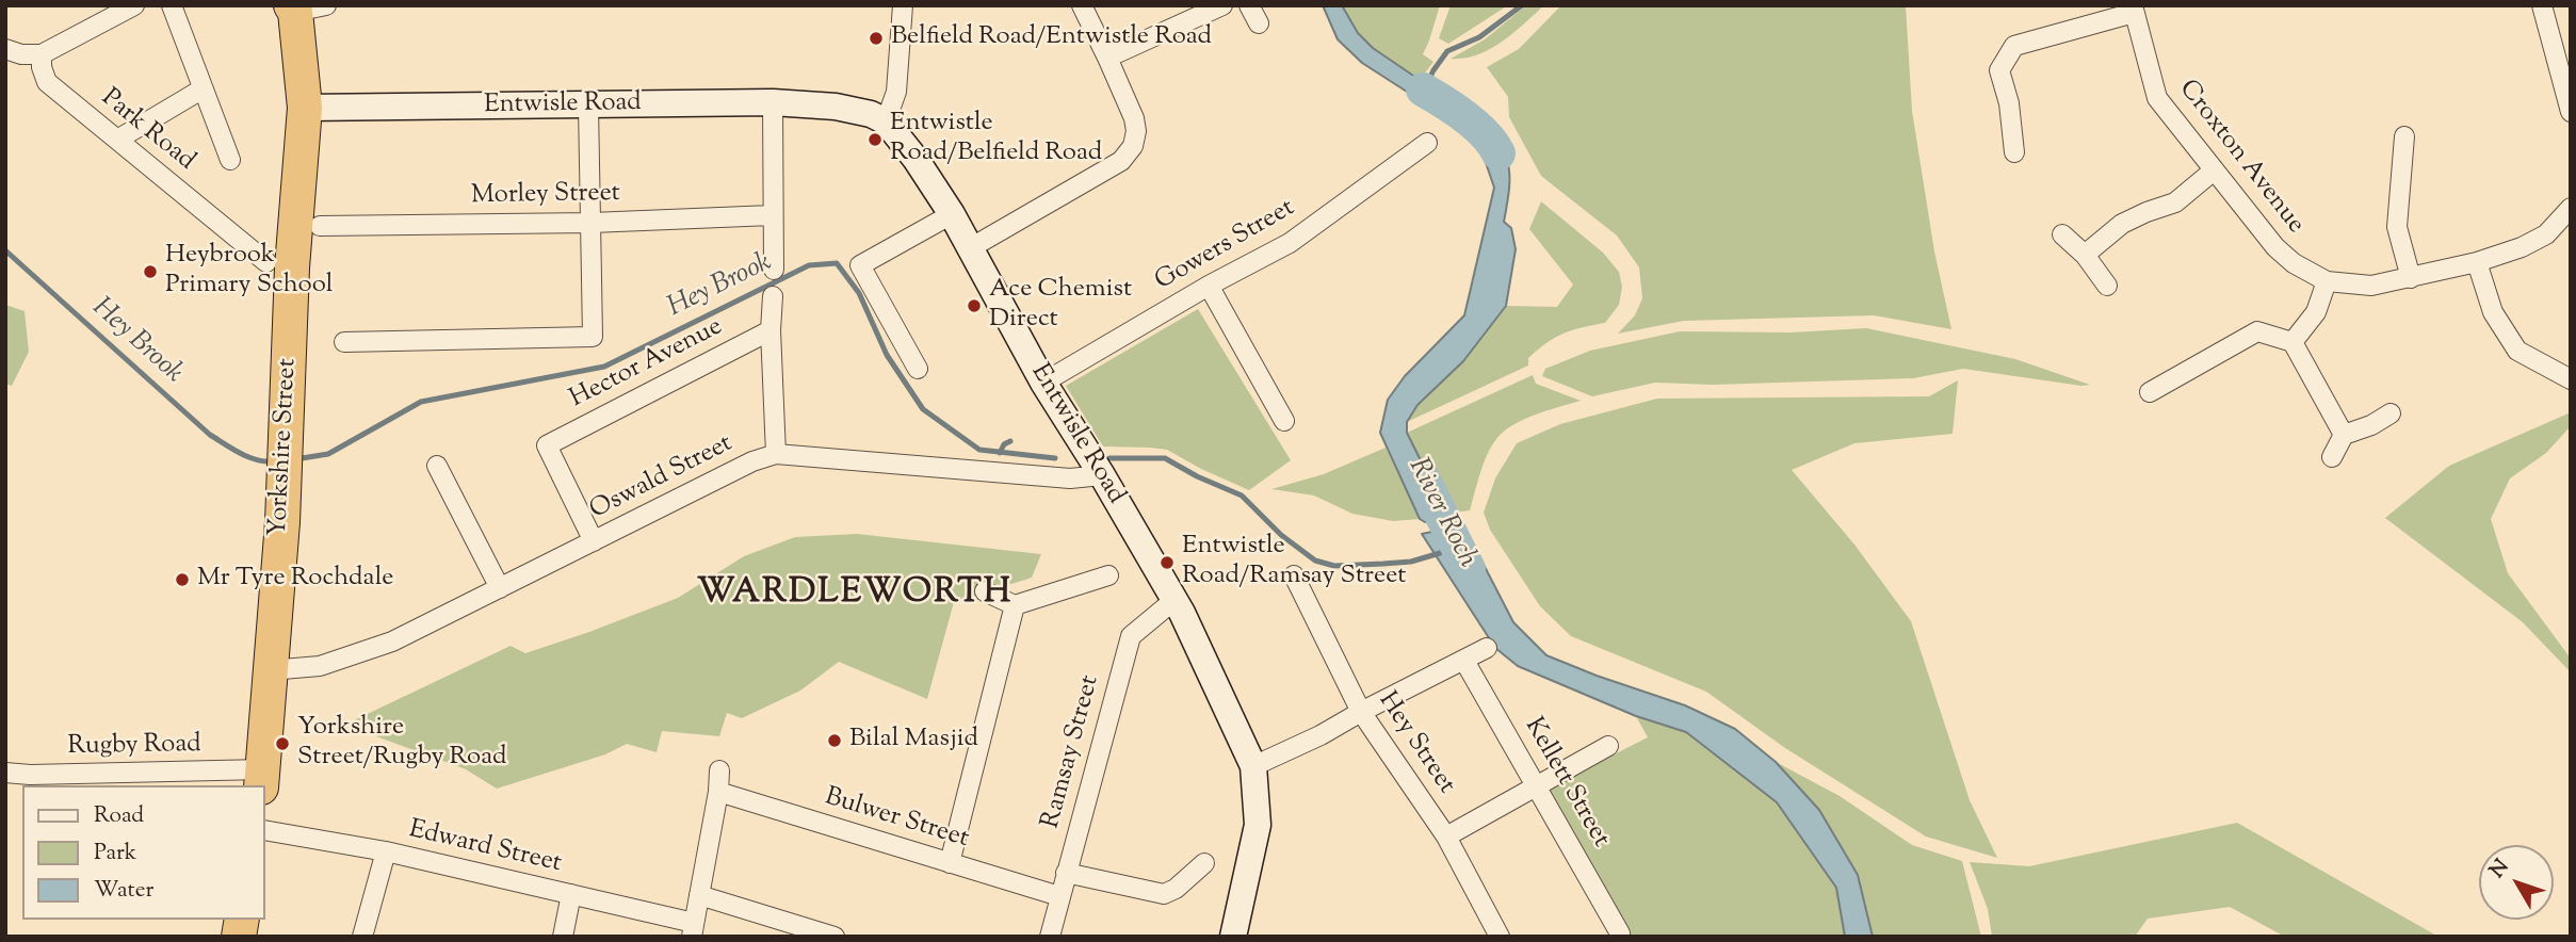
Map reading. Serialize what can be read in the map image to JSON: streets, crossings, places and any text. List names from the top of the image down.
{
  "streets": {
    "highway": ["Yorkshire Street"],
    "main road": ["Entwisle Road"],
    "street": [
      "Park Road",
      "Croxton Avenue",
      "Morley Street",
      "Gowers Street",
      "Hector Avenue",
      "Oswald Street",
      "Hey Street",
      "Rugby Road",
      "Ramsay Street",
      "Kellett Street",
      "Bulwer Street",
      "Edward Street"
    ]
  },
  "crossings": [
    ["Entwisle Road", "Gowers Street"],
    ["Entwisle Road", "Yorkshire Street"],
    ["Entwisle Road", "Oswald Street"],
    ["Entwisle Road", "Ramsay Street"],
    ["Hector Avenue", "Oswald Street"],
    ["Yorkshire Street", "Oswald Street"],
    ["Yorkshire Street", "Rugby Road"],
    ["Ramsay Street", "Bulwer Street"]
  ],
  "districts": ["WARDLEWORTH"],
  "water": ["Hey Brook", "River Roch"],
  "places": [
    "Belfield Road/Entwistle Road",
    "Entwistle Road/Belfield Road",
    "Heybrook Primary School",
    "Ace Chemist Direct",
    "Entwistle Road/Ramsay Street",
    "Mr Tyre Rochdale",
    "Bilal Masjid",
    "Yorkshire Street/Rugby Road"
  ],
  "legend": ["Road", "Park", "Water"],
  "north": "top left"
}
